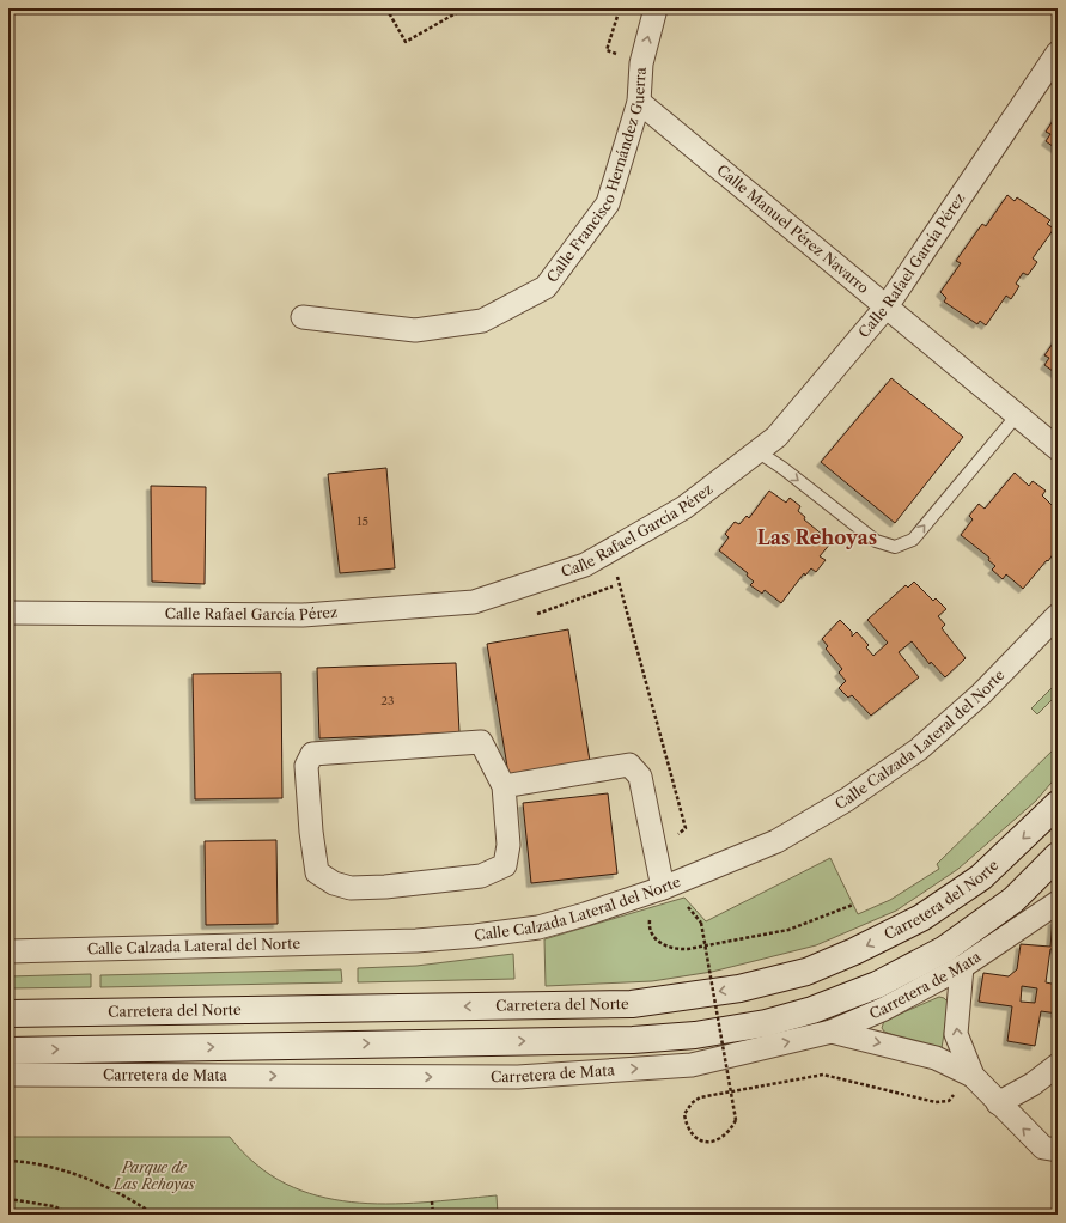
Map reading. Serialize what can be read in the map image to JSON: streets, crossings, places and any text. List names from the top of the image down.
{
  "streets": {
    "street": [
      "Calle Francisco Hernández Guerra",
      "Calle Manuel Pérez Navarro",
      "Calle Rafael García Pérez",
      "Calle Calzada Lateral del Norte",
      "Carretera del Norte",
      "Carretera de Mata"
    ]
  },
  "crossings": [
    ["Calle Francisco Hernández Guerra", "Calle Manuel Pérez Navarro"],
    ["Calle Manuel Pérez Navarro", "Calle Rafael García Pérez"]
  ],
  "districts": ["Las Rehoyas"],
  "parks": ["Parque de Las Rehoyas"],
  "house_numbers": ["15", "23"]
}
